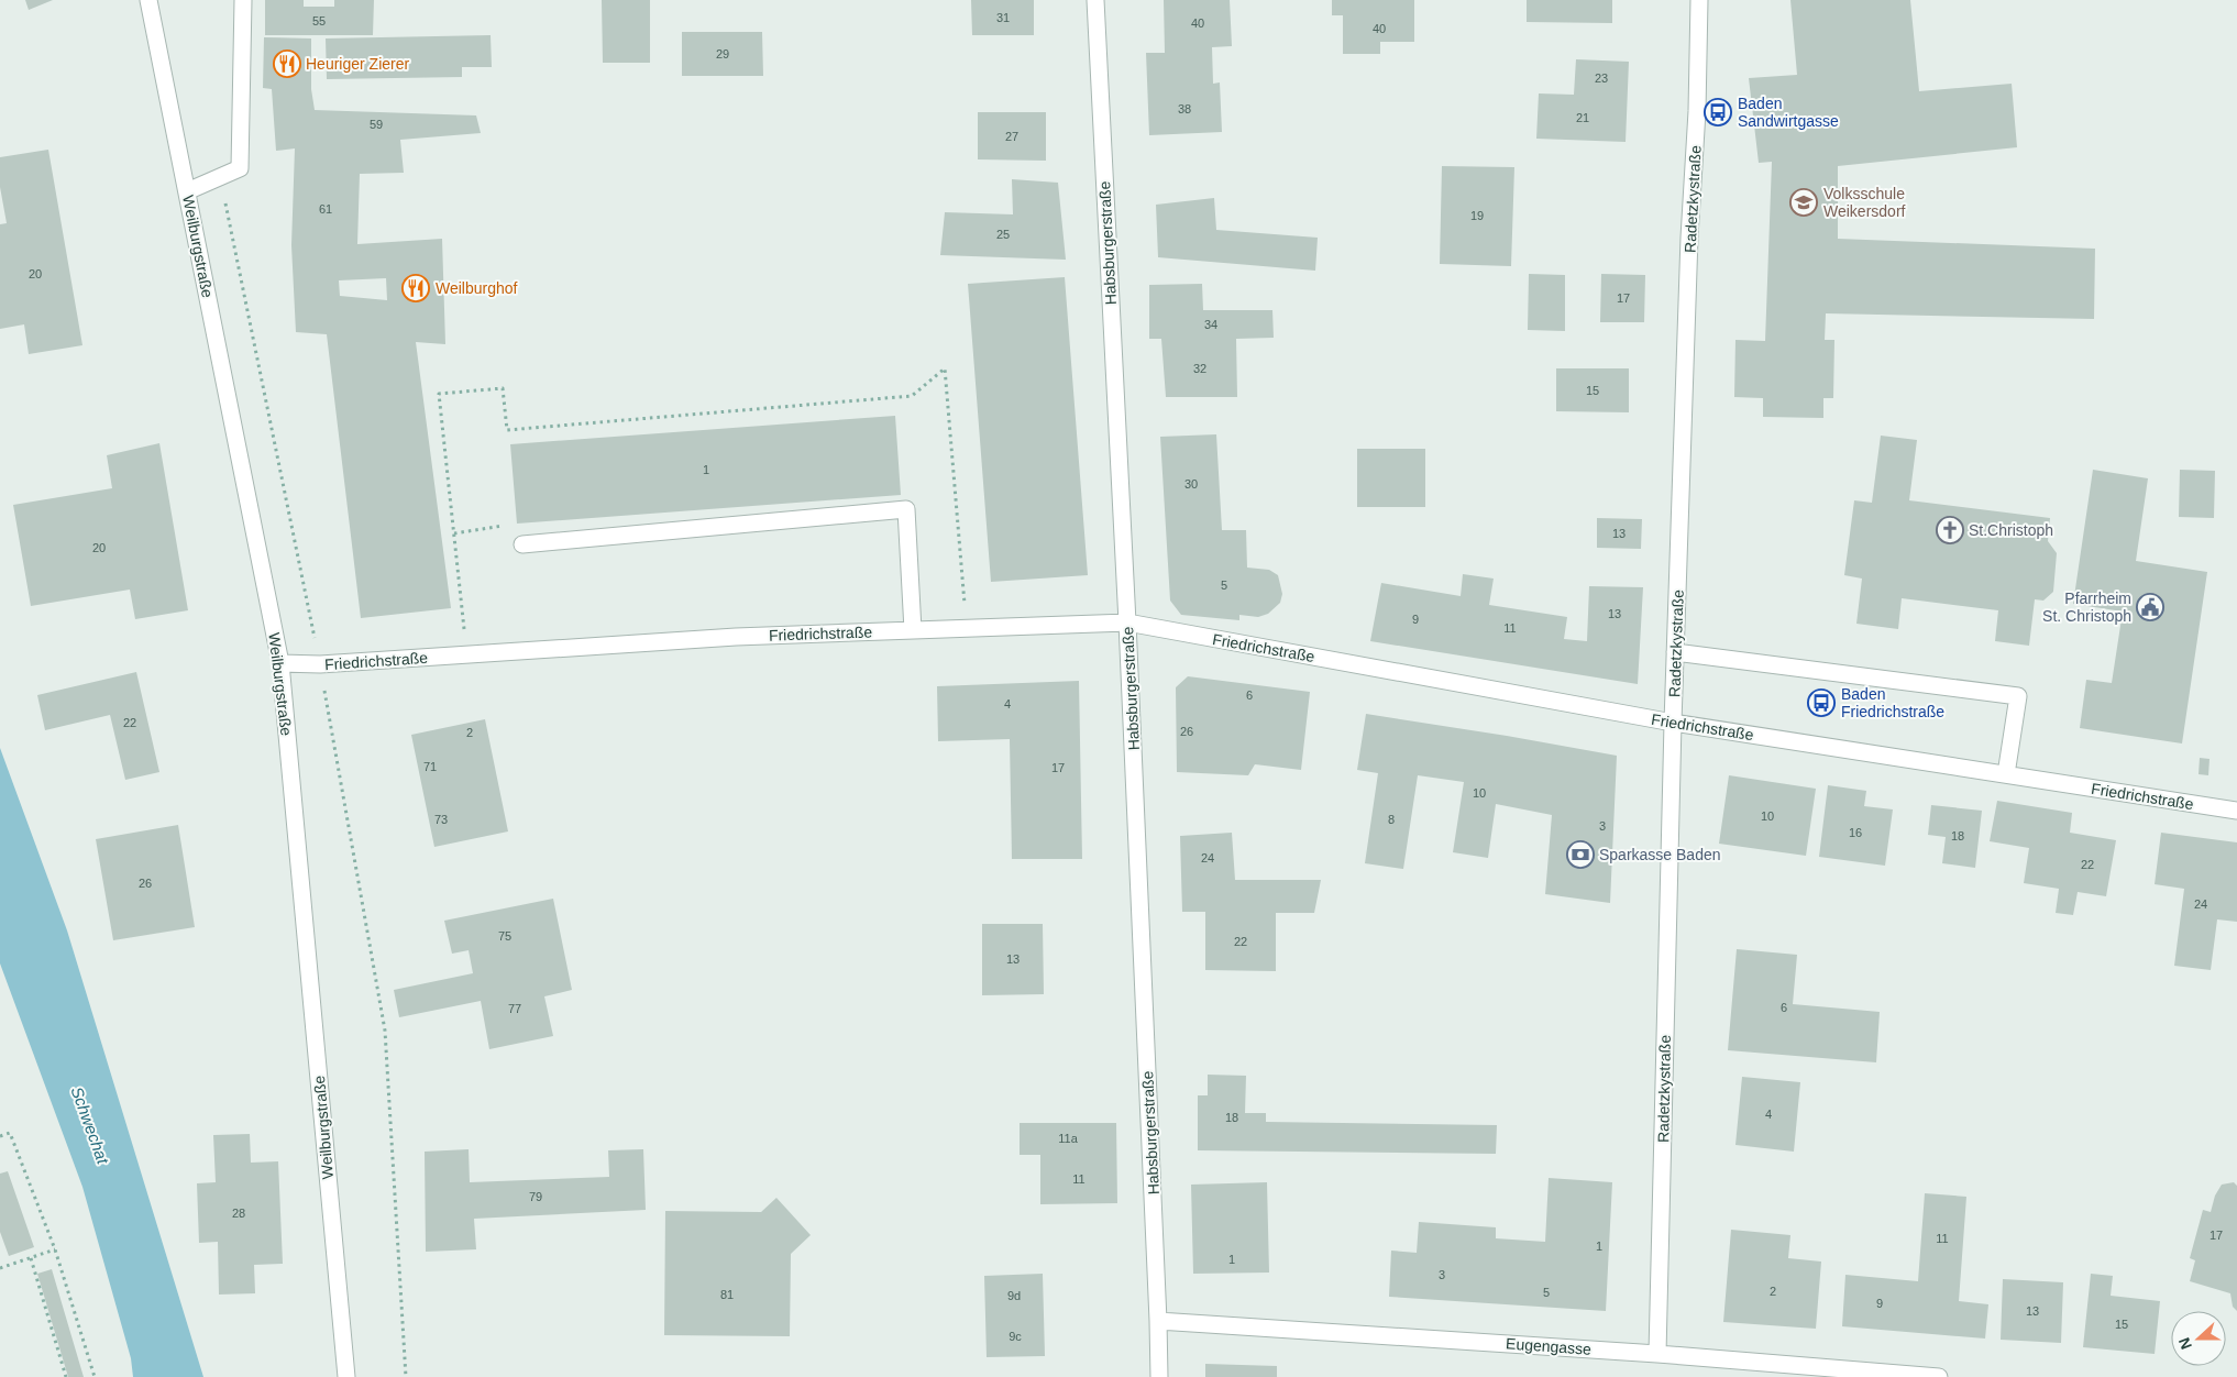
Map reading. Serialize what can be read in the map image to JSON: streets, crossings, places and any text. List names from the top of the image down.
{
  "streets": {
    "street": [
      "Radetzkystraße",
      "Habsburgerstraße",
      "Weilburgstraße",
      "Friedrichstraße",
      "Eugengasse"
    ]
  },
  "crossings": [
    ["Radetzkystraße", "Friedrichstraße"],
    ["Radetzkystraße", "Eugengasse"],
    ["Habsburgerstraße", "Friedrichstraße"],
    ["Habsburgerstraße", "Eugengasse"],
    ["Weilburgstraße", "Friedrichstraße"]
  ],
  "water": ["Schwechat"],
  "places": {
    "restaurant": ["Heuriger Zierer", "Weilburghof"],
    "bus stop": ["Baden Sandwirtgasse", "Baden Friedrichstraße"],
    "school or university": ["Volksschule Weikersdorf"],
    "church": ["St.Christoph"],
    "public building": ["Pfarrheim St. Christoph"],
    "bank": ["Sparkasse Baden"]
  },
  "house_numbers": [
    "31",
    "55",
    "40",
    "40",
    "29",
    "23",
    "38",
    "21",
    "59",
    "27",
    "61",
    "19",
    "25",
    "20",
    "17",
    "34",
    "32",
    "15",
    "1",
    "30",
    "13",
    "20",
    "5",
    "13",
    "9",
    "11",
    "6",
    "4",
    "22",
    "26",
    "2",
    "71",
    "17",
    "10",
    "10",
    "73",
    "8",
    "3",
    "16",
    "18",
    "24",
    "22",
    "26",
    "24",
    "75",
    "22",
    "13",
    "6",
    "77",
    "4",
    "18",
    "11a",
    "11",
    "79",
    "28",
    "17",
    "11",
    "1",
    "1",
    "3",
    "2",
    "5",
    "81",
    "9d",
    "9",
    "13",
    "15",
    "9c"
  ],
  "north": "left"
}
